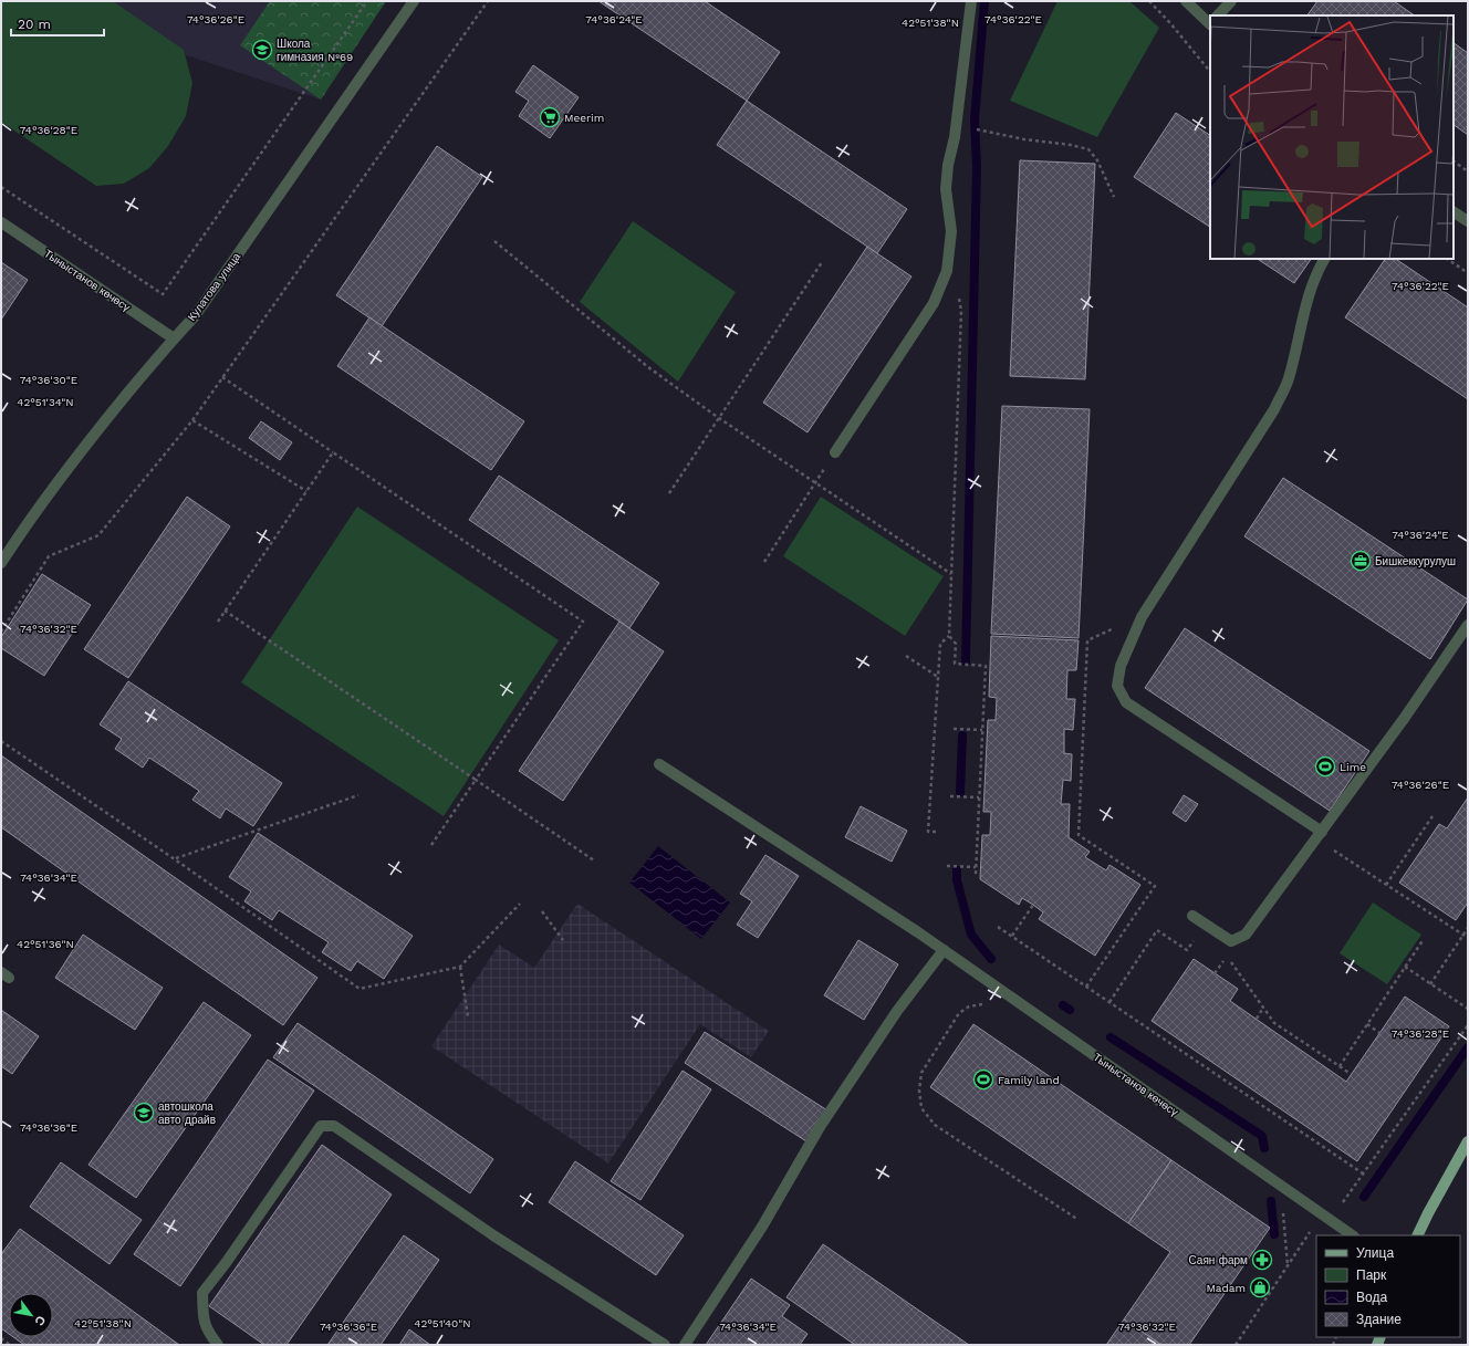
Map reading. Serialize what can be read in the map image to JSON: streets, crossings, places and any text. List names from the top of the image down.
{
  "streets": {
    "street": ["Тыныстанов көчөсү", "Кулатова улица"]
  },
  "crossings": [
    ["Тыныстанов көчөсү", "Кулатова улица"]
  ],
  "places": {
    "school or university": ["Школа гимназия №69", "автошкола авто драйв"],
    "supermarket": ["Meerim"],
    "office": ["Бишкеккурулуш"],
    "sports": ["Lime", "Family land"],
    "pharmacy": ["Саян фарм"],
    "shop": ["Madam"]
  },
  "legend": [
    "Улица",
    "Парк",
    "Вода",
    "Здание"
  ],
  "scale_bar": "20 m",
  "north": "bottom right",
  "coordinates": [
    "74°36'26\"E",
    "74°36'24\"E",
    "74°36'22\"E",
    "42°51'38\"N",
    "74°36'28\"E",
    "74°36'30\"E",
    "42°51'34\"N",
    "74°36'32\"E",
    "74°36'34\"E",
    "42°51'36\"N",
    "74°36'36\"E",
    "42°51'40\"N"
  ]
}
